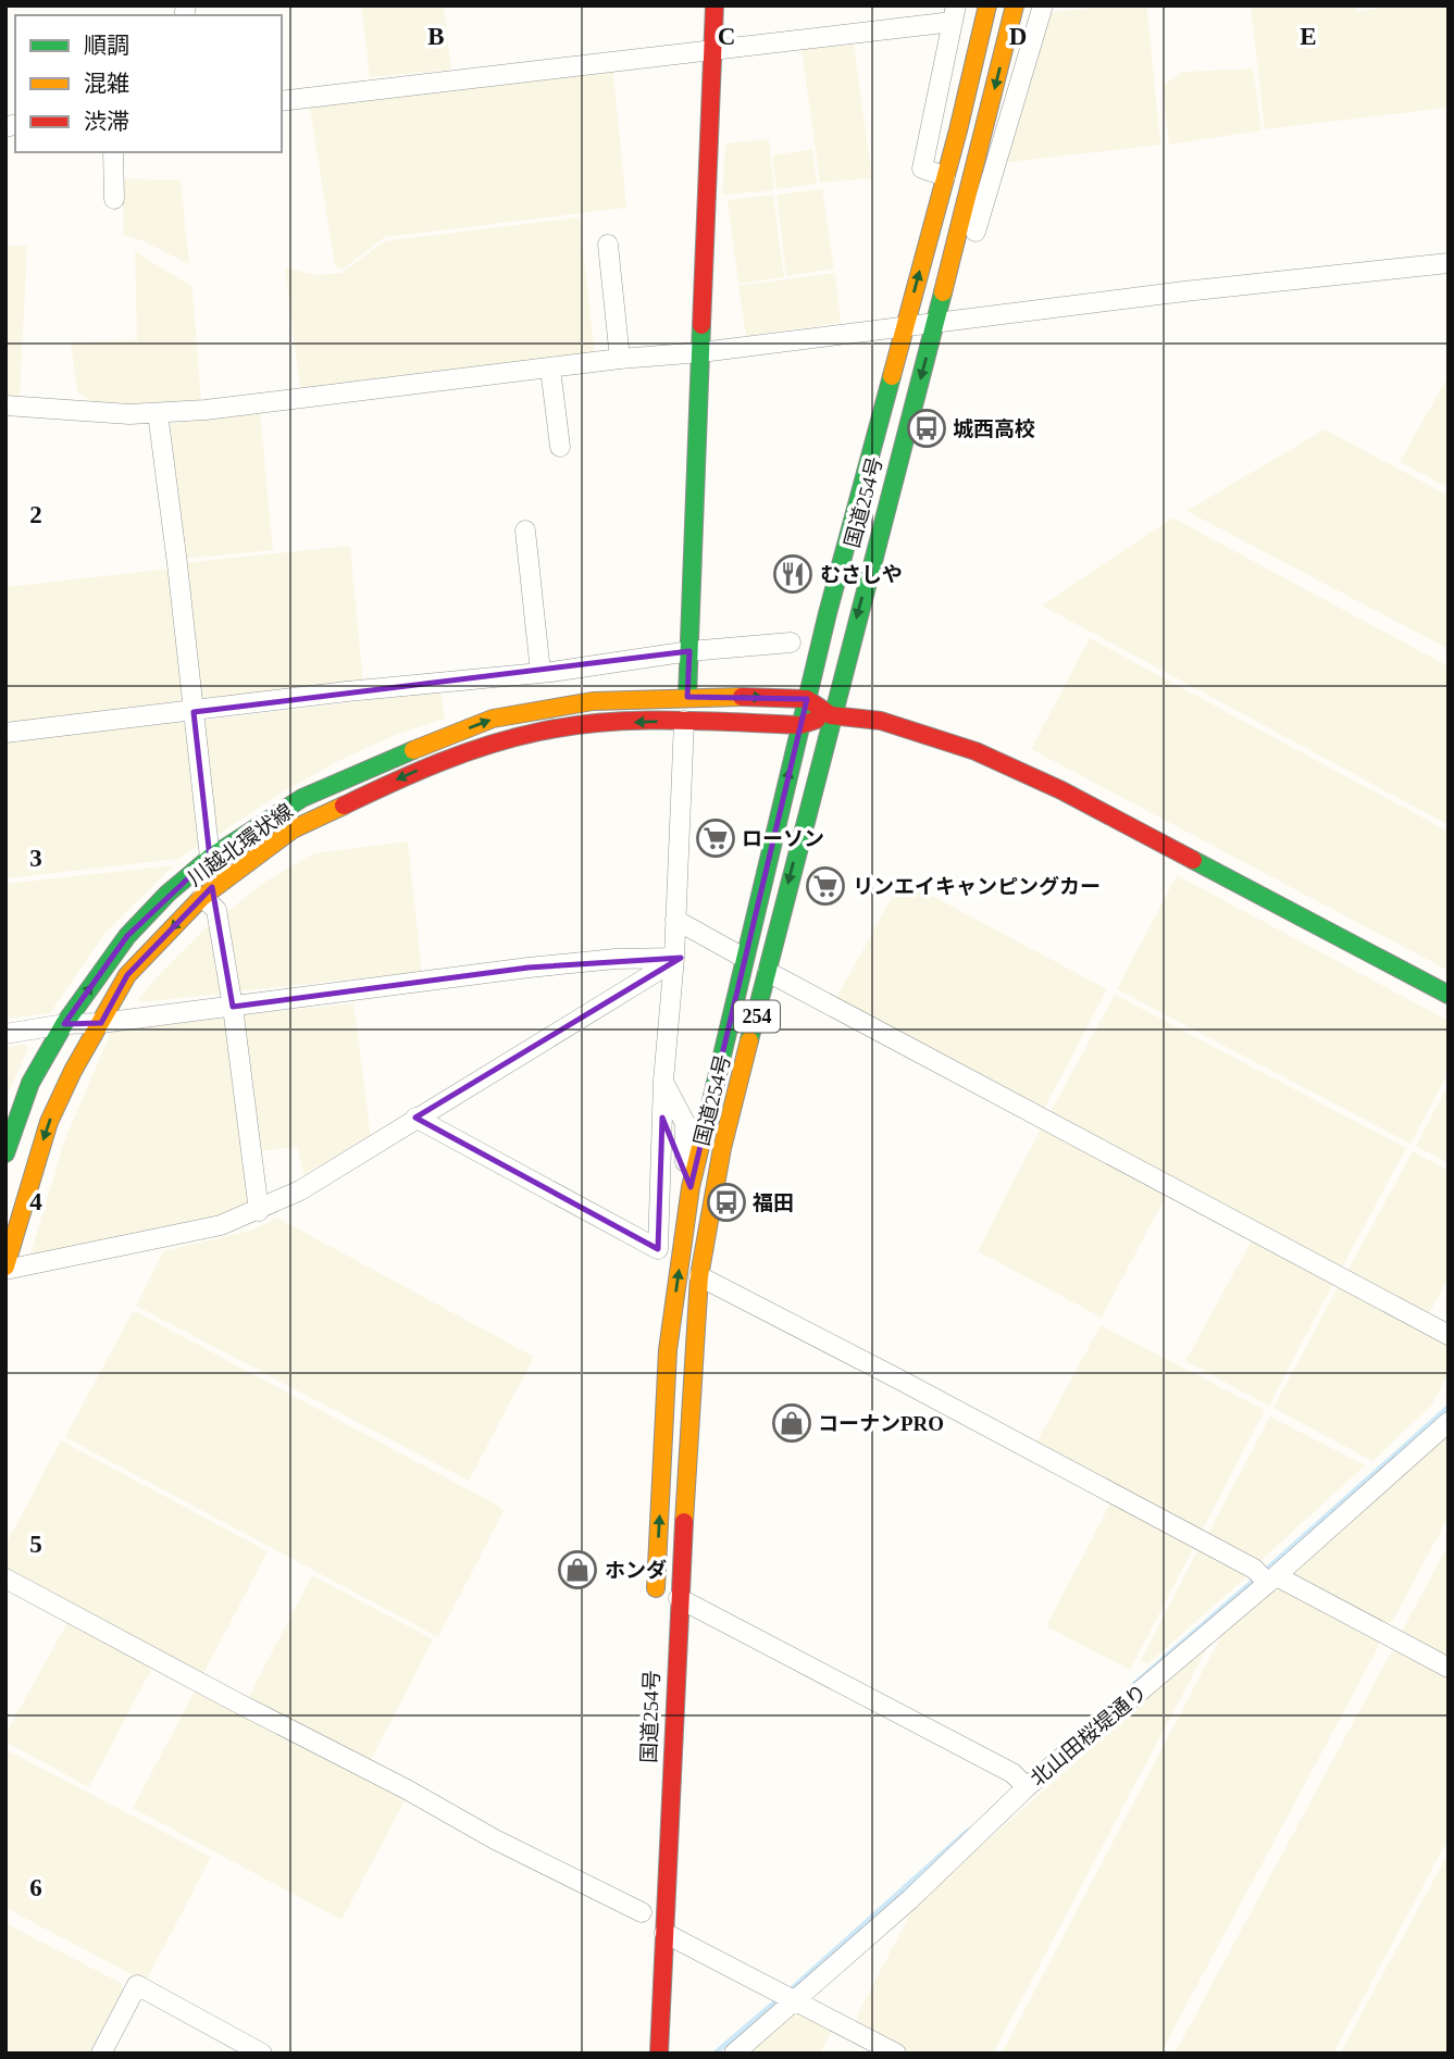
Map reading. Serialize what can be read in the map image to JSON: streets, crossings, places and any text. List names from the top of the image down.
{
  "streets": {
    "main road": ["国道254号", "川越北環状線", "254"],
    "street": ["北山田桜堤通り"]
  },
  "crossings": [
    ["国道254号", "川越北環状線"]
  ],
  "places": {
    "bus stop": ["城西高校", "福田"],
    "restaurant": ["むさしや"],
    "supermarket": ["ローソン", "リンエイキャンピングカー"],
    "shop": ["コーナンPRO", "ホンダ"]
  },
  "legend": ["順調", "混雑", "渋滞"],
  "grid": {
    "columns": [
      "B",
      "C",
      "D",
      "E"
    ],
    "rows": [
      "2",
      "3",
      "4",
      "5",
      "6"
    ]
  }
}
